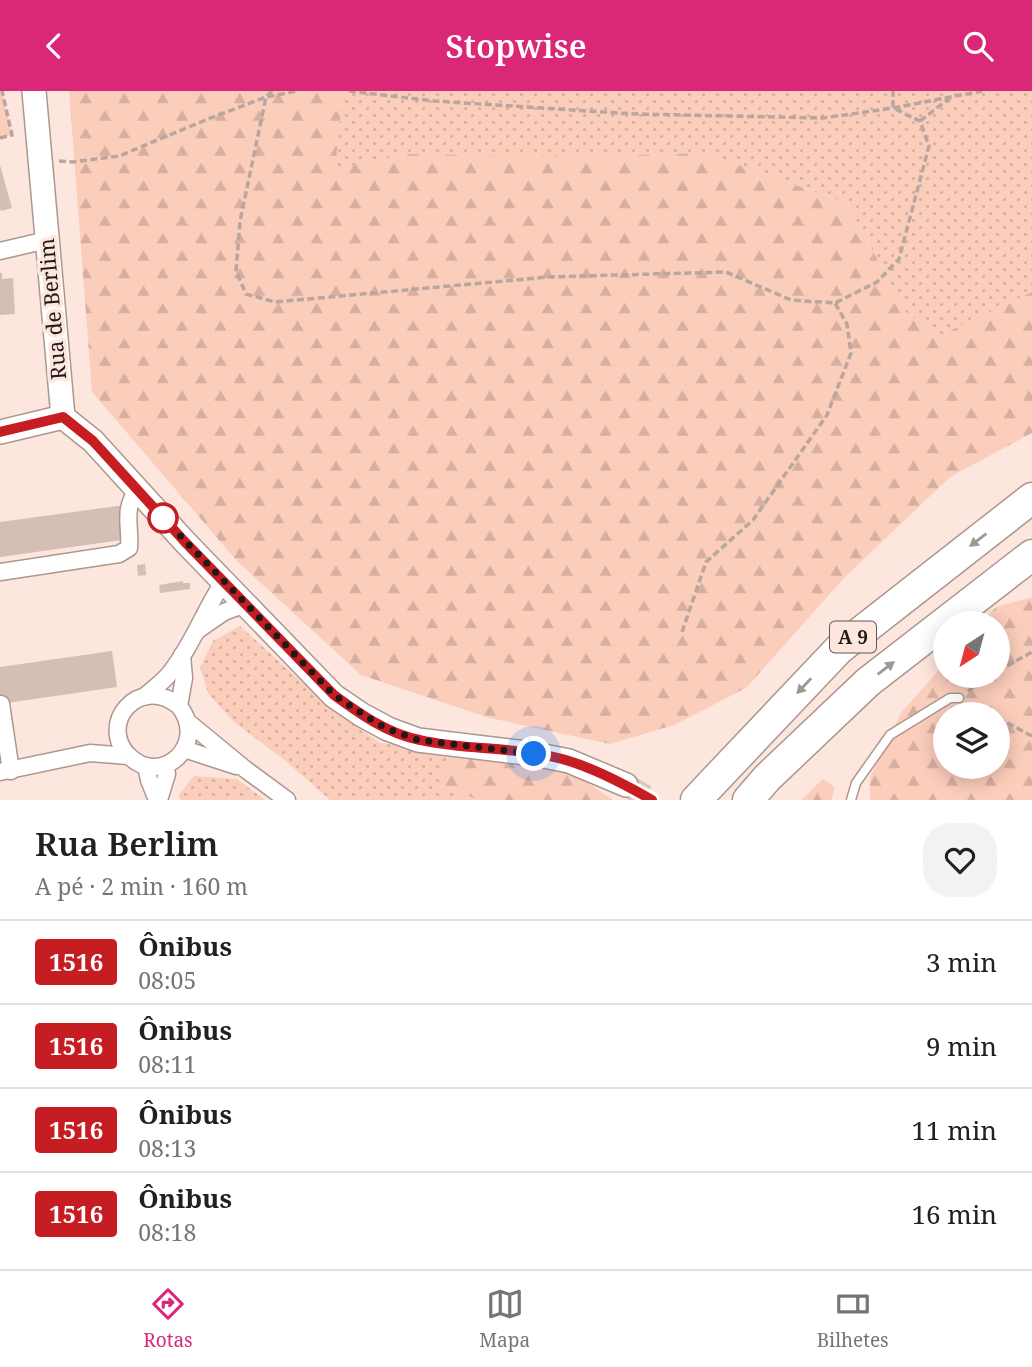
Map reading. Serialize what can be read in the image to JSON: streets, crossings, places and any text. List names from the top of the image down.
{
  "streets": {
    "highway": ["A 9"],
    "street": ["Rua de Berlim"]
  },
  "lines": ["bus line 1516"],
  "north": "bottom left",
  "page": {
    "header": "Stopwise",
    "heading": ["Rua Berlim", "A pé · 2 min · 160 m"],
    "list": [
      {
        "mark": "1516",
        "name": "Ônibus",
        "note": "08:05",
        "value": "3 min"
      },
      {
        "mark": "1516",
        "name": "Ônibus",
        "note": "08:11",
        "value": "9 min"
      },
      {
        "mark": "1516",
        "name": "Ônibus",
        "note": "08:13",
        "value": "11 min"
      },
      {
        "mark": "1516",
        "name": "Ônibus",
        "note": "08:18",
        "value": "16 min"
      }
    ],
    "tabs": ["Rotas", "Mapa", "Bilhetes"]
  }
}
